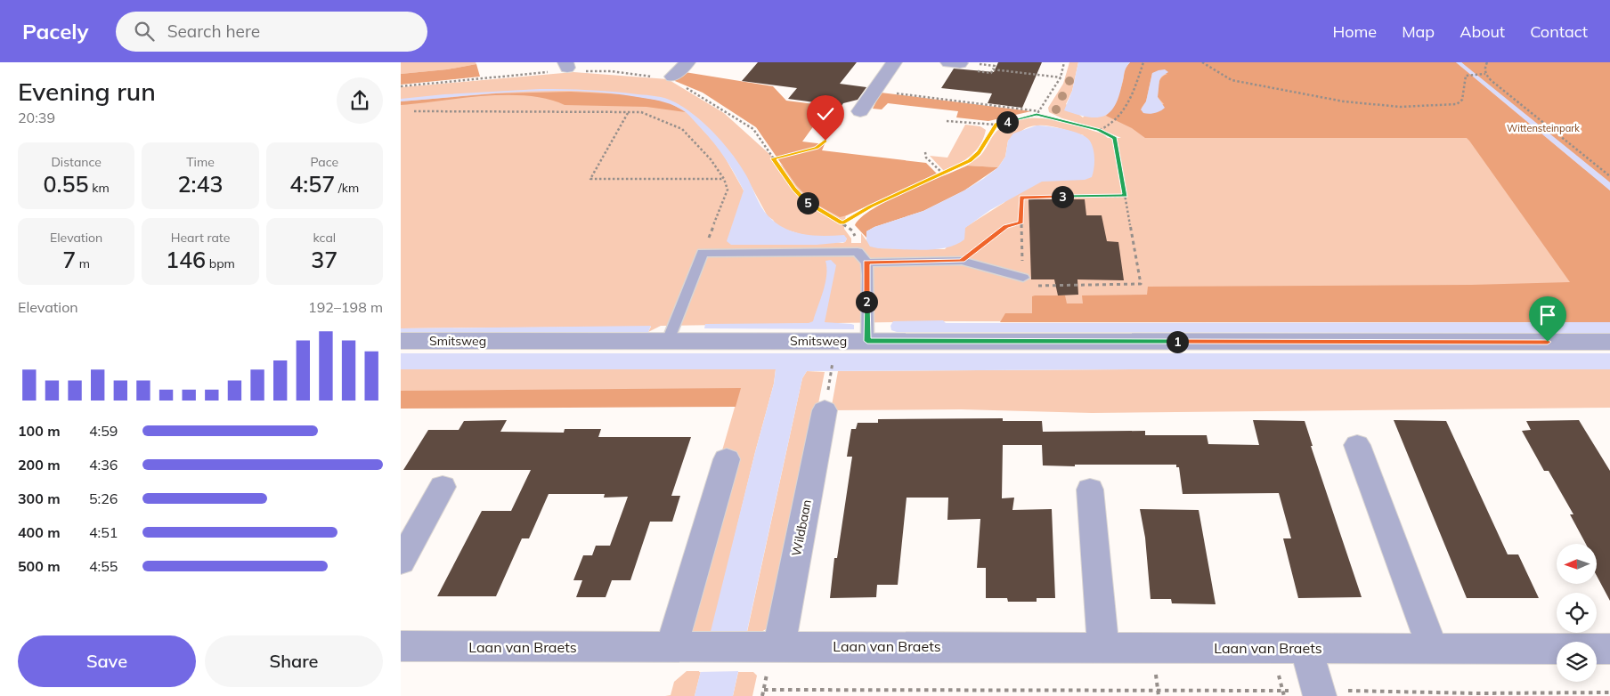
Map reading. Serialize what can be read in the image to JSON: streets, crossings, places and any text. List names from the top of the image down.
{
  "streets": {
    "street": ["Smitsweg", "Wildbaan", "Laan van Braets"]
  },
  "crossings": [
    ["Wildbaan", "Laan van Braets"]
  ],
  "parks": ["Wittensteinpark"],
  "north": "left",
  "page": {
    "header": "Pacely",
    "search": "Search here",
    "nav": [
      "Home",
      "Map",
      "About",
      "Contact"
    ],
    "heading": ["Evening run", "20:39"],
    "pins": [
      "4",
      "3",
      "5",
      "2",
      "1"
    ],
    "stats": [
      ["Distance", "0.55 km"],
      ["Time", "2:43"],
      ["Pace", "4:57 /km"],
      ["Elevation", "7 m"],
      ["Heart rate", "146 bpm"],
      ["kcal", "37"]
    ],
    "chart": ["Elevation", "192–198 m"],
    "list": [
      {
        "name": "100 m",
        "note": "4:59"
      },
      {
        "name": "200 m",
        "note": "4:36"
      },
      {
        "name": "300 m",
        "note": "5:26"
      },
      {
        "name": "400 m",
        "note": "4:51"
      },
      {
        "name": "500 m",
        "note": "4:55"
      }
    ],
    "buttons": ["Save", "Share"]
  }
}
